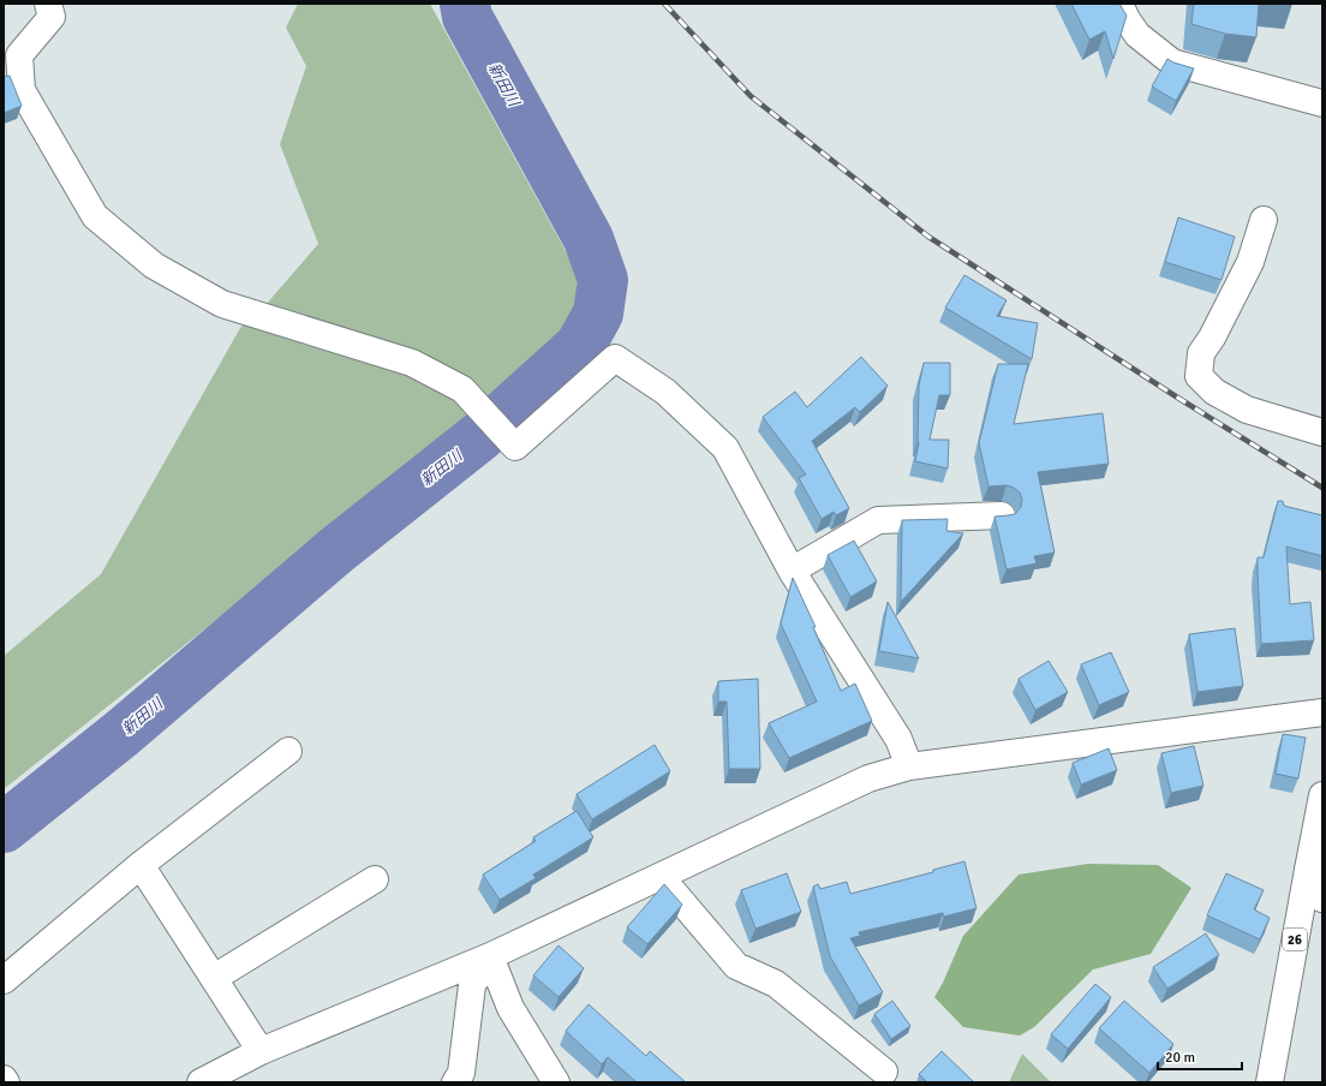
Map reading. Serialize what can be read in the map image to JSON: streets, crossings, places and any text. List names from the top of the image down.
{
  "streets": {
    "street": ["26"]
  },
  "water": ["新田川"],
  "scale_bar": "20 m"
}
